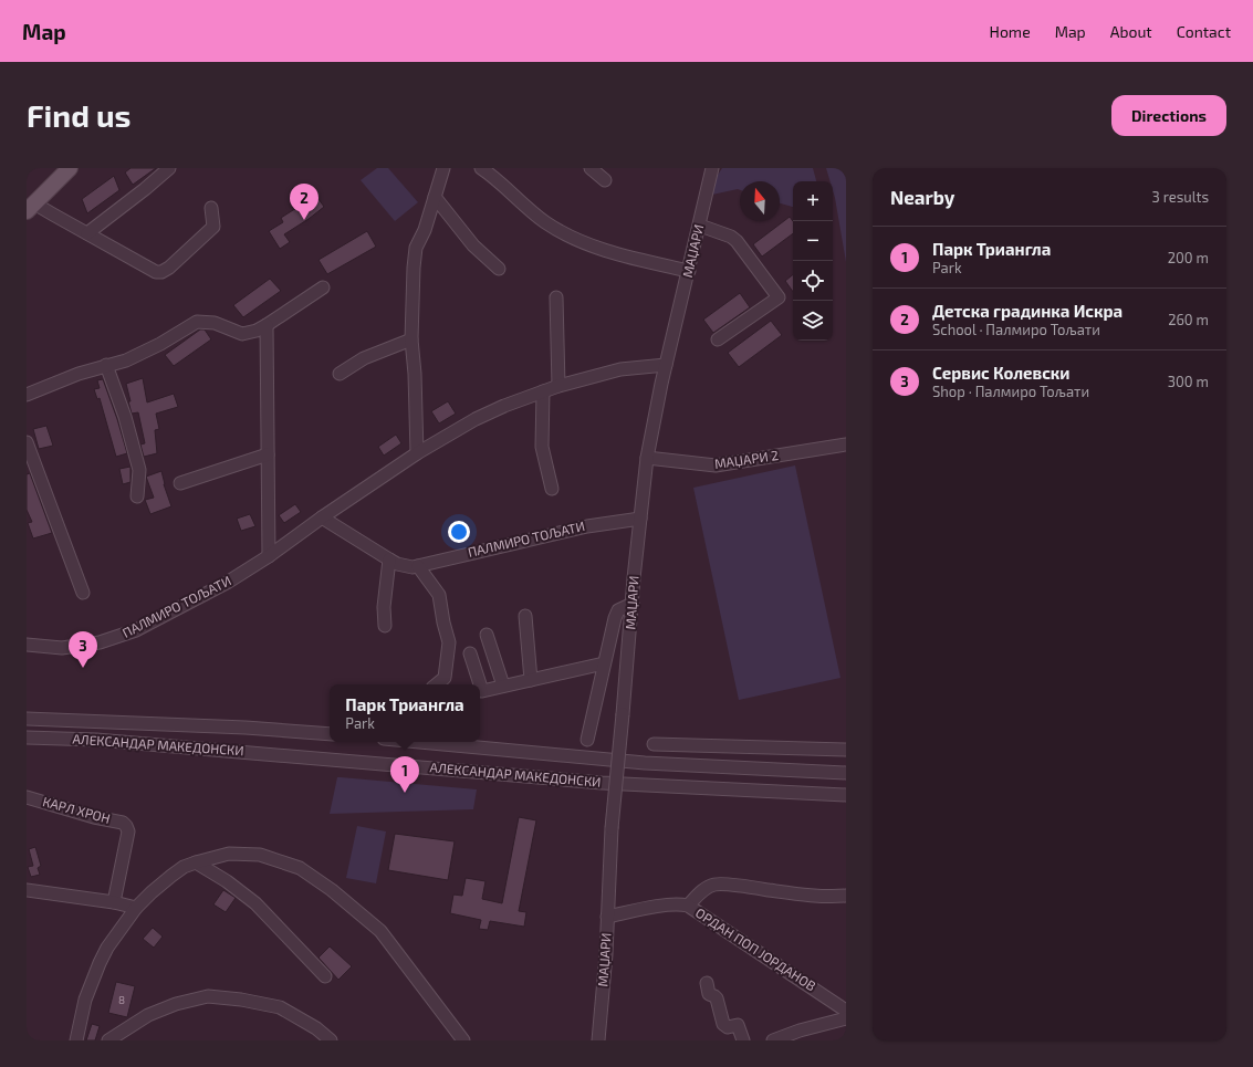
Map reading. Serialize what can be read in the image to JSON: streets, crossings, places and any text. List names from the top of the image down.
{
  "streets": {
    "street": [
      "МАЏАРИ",
      "МАЏАРИ 2",
      "ПАЛМИРО ТОЉАТИ",
      "АЛЕКСАНДАР МАКЕДОНСКИ",
      "КАРЛ ХРОН",
      "ОРДАН ПОП ЈОРДАНОВ"
    ]
  },
  "crossings": [
    ["МАЏАРИ", "МАЏАРИ 2"],
    ["МАЏАРИ", "ПАЛМИРО ТОЉАТИ"],
    ["МАЏАРИ", "ОРДАН ПОП ЈОРДАНОВ"]
  ],
  "house_numbers": ["8"],
  "north": "top",
  "page": {
    "header": "Map",
    "nav": [
      "Home",
      "Map",
      "About",
      "Contact"
    ],
    "buttons": "Directions",
    "title": "Find us",
    "heading": ["Nearby", "3 results"],
    "map_buttons": ["+", "−"],
    "pins": ["2", "3", "1"],
    "list": [
      {
        "mark": "1",
        "name": "Парк Триангла",
        "note": "Park",
        "value": "200 m"
      },
      {
        "mark": "2",
        "name": "Детска градинка Искра",
        "note": "School · Палмиро Тољати",
        "value": "260 m"
      },
      {
        "mark": "3",
        "name": "Сервис Колевски",
        "note": "Shop · Палмиро Тољати",
        "value": "300 m"
      }
    ],
    "popup": ["Парк Триангла", "Park"]
  }
}
